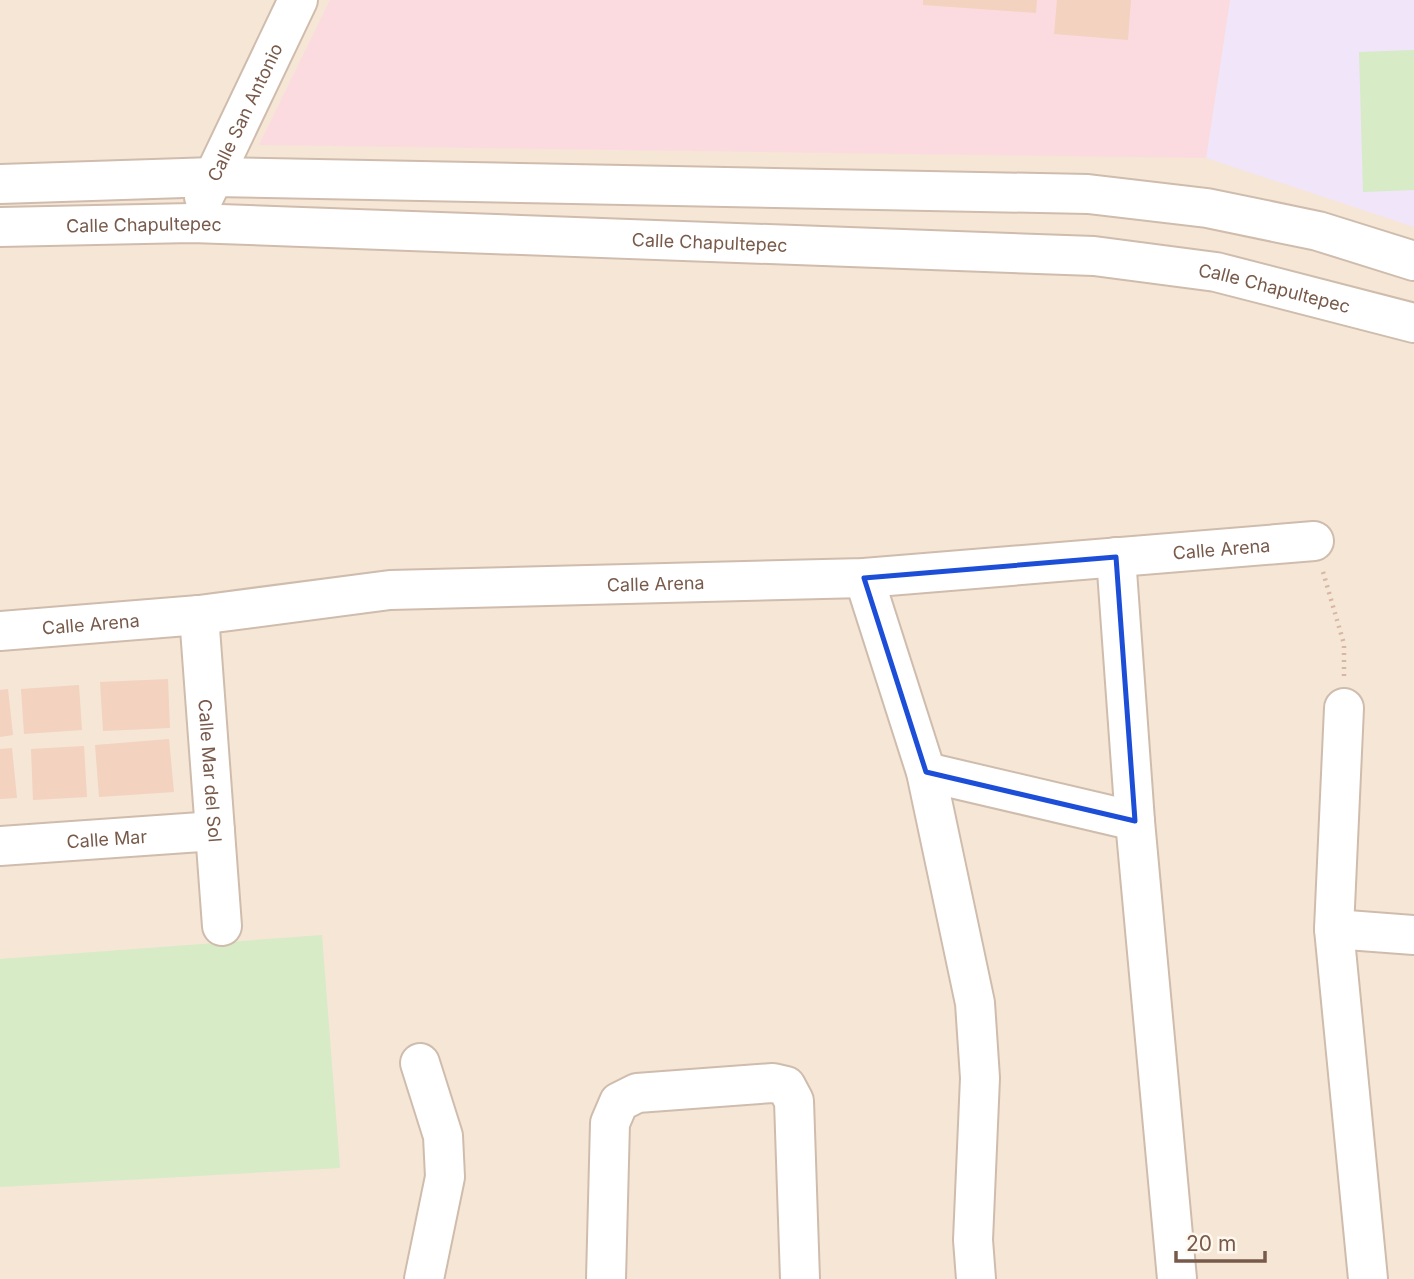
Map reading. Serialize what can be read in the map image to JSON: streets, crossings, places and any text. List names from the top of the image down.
{
  "streets": {
    "street": [
      "Calle San Antonio",
      "Calle Chapultepec",
      "Calle Arena",
      "Calle Mar del Sol",
      "Calle Mar"
    ]
  },
  "crossings": [
    ["Calle San Antonio", "Calle Chapultepec"],
    ["Calle Arena", "Calle Mar del Sol"],
    ["Calle Mar del Sol", "Calle Mar"]
  ],
  "scale_bar": "20 m"
}
